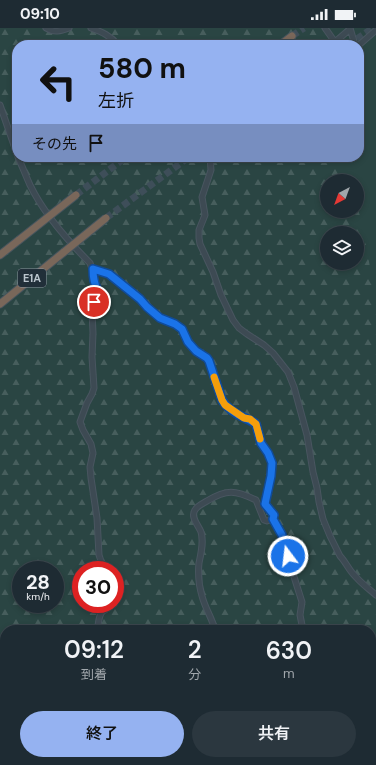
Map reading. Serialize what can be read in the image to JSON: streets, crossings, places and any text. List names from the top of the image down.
{
  "streets": {
    "highway": ["E1A"]
  },
  "north": "bottom left",
  "page": {
    "status": "09:10",
    "turn": ["580 m", "左折"],
    "then": "その先",
    "speed": "28 km/h",
    "limit": "30",
    "eta": [
      "09:12",
      "到着",
      "2",
      "分",
      "630",
      "m"
    ],
    "buttons": ["終了", "共有"]
  }
}
